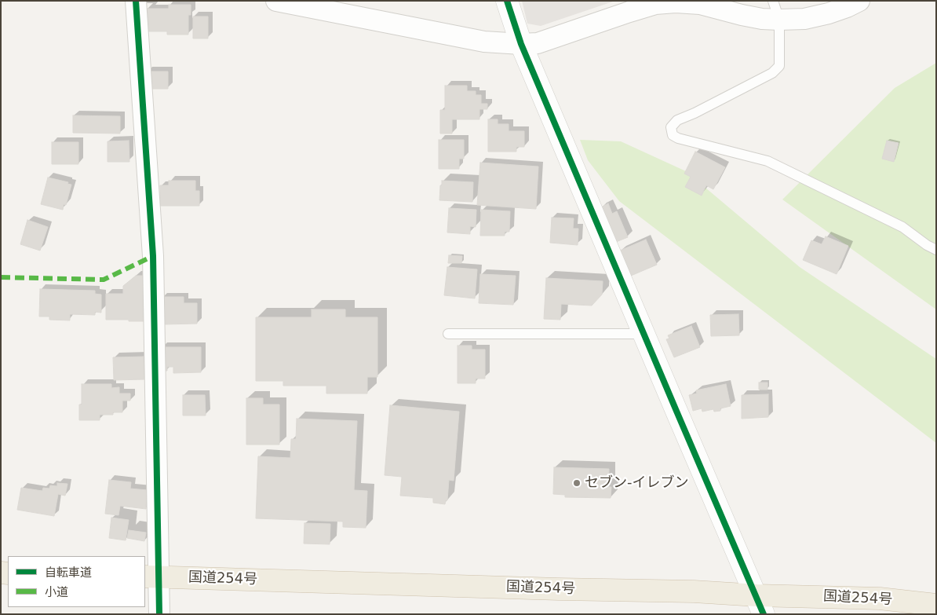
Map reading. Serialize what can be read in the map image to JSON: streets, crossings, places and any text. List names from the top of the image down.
{
  "streets": {
    "highway": ["国道254号"]
  },
  "places": ["セブン-イレブン"],
  "legend": ["自転車道", "小道"]
}
